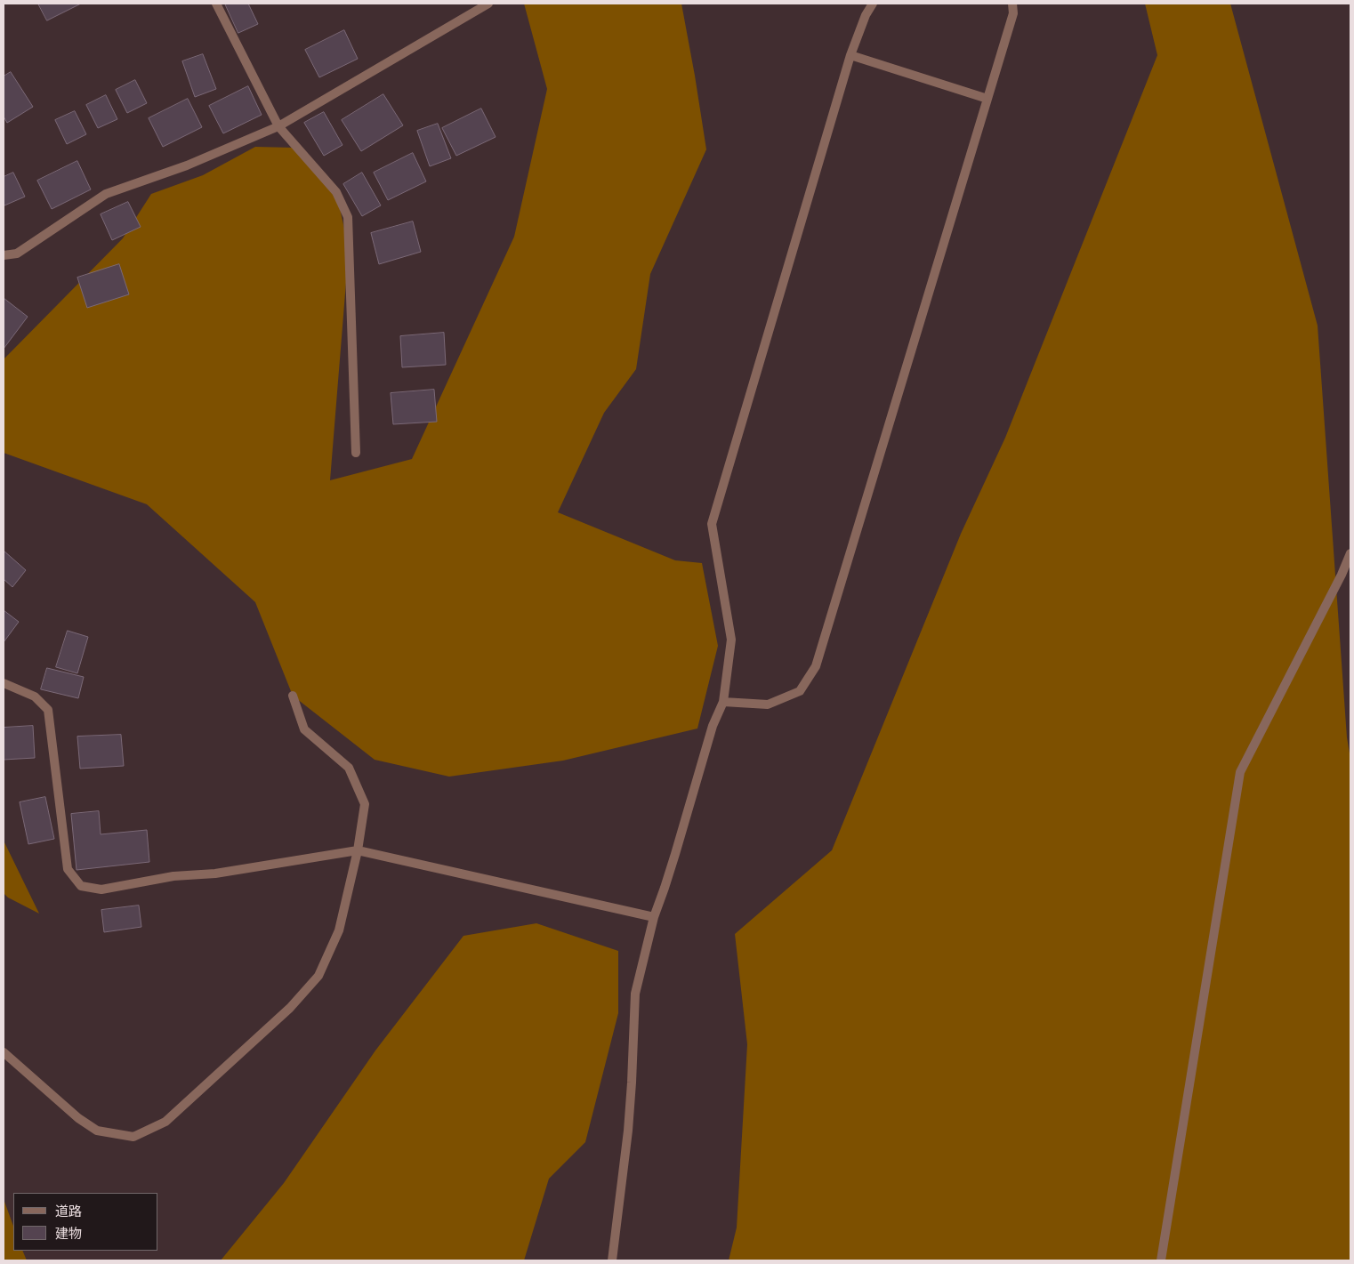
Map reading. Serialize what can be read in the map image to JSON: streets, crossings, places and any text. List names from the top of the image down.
{
  "legend": ["道路", "建物"]
}
